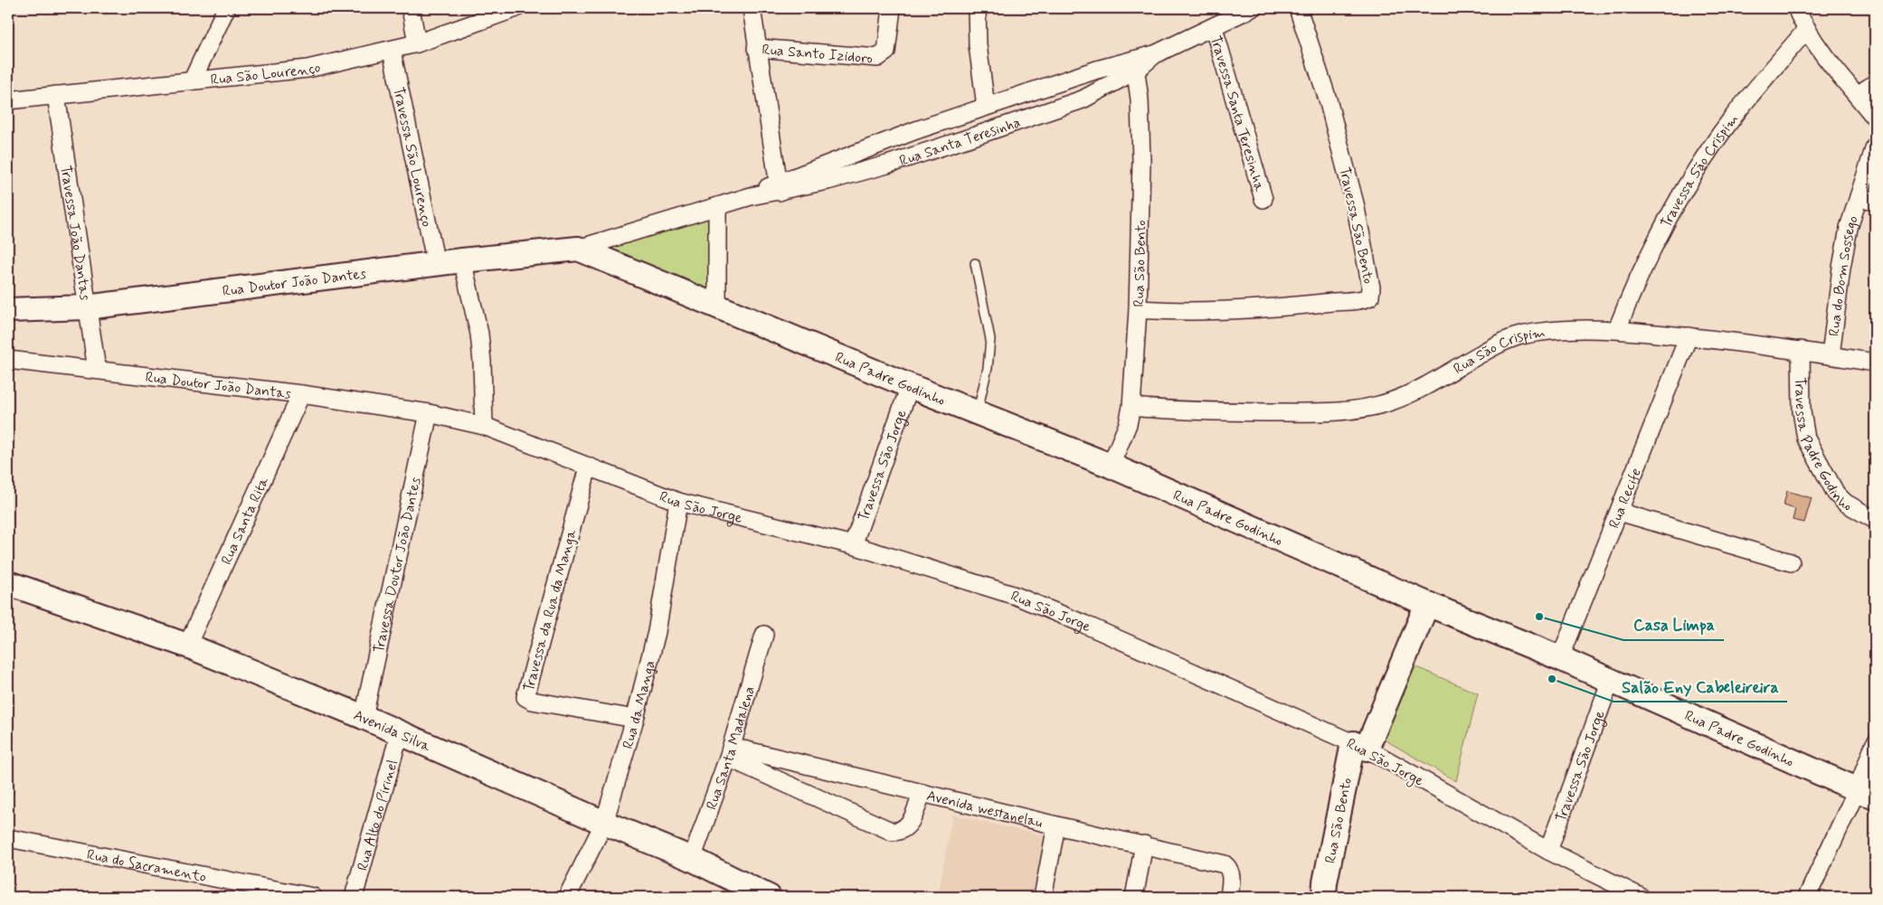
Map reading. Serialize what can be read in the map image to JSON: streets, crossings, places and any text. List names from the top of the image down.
{
  "streets": {
    "street": [
      "Rua Santo Izidoro",
      "Rua São Lourenço",
      "Travessa Santa Teresinha",
      "Rua Santa Teresinha",
      "Travessa São Lourenço",
      "Travessa São Crispim",
      "Travessa São Bento",
      "Travessa João Dantas",
      "Rua São Bento",
      "Rua do Bom Sossego",
      "Rua Doutor João Dantes",
      "Rua São Crispim",
      "Rua Padre Godinho",
      "Rua Doutor João Dantas",
      "Travessa Padre Godinho",
      "Travessa São Jorge",
      "Rua Recife",
      "Rua São Jorge",
      "Rua Santa Rita",
      "Travessa Doutor João Dantes",
      "Travessa da Rua da Manga",
      "Rua da Manga",
      "Avenida Silva",
      "Rua Santa Madalena",
      "Avenida westanelau",
      "Rua Alto do Pirinel",
      "Rua do Sacramento"
    ]
  },
  "crossings": [
    ["Rua Santo Izidoro", "Rua Santa Teresinha"],
    ["Rua São Lourenço", "Travessa São Lourenço"],
    ["Rua São Lourenço", "Travessa João Dantas"],
    ["Travessa Santa Teresinha", "Rua Santa Teresinha"],
    ["Rua Santa Teresinha", "Rua São Bento"],
    ["Rua Santa Teresinha", "Rua Doutor João Dantes"],
    ["Rua Santa Teresinha", "Rua Padre Godinho"],
    ["Travessa São Lourenço", "Rua Doutor João Dantes"],
    ["Travessa São Crispim", "Rua São Crispim"],
    ["Travessa São Bento", "Rua São Bento"],
    ["Travessa João Dantas", "Rua Doutor João Dantes"],
    ["Travessa João Dantas", "Rua Doutor João Dantas"],
    ["Rua São Bento", "Rua São Crispim"],
    ["Rua São Bento", "Rua Padre Godinho"],
    ["Rua São Bento", "Rua São Jorge"],
    ["Rua do Bom Sossego", "Rua São Crispim"],
    ["Rua Doutor João Dantes", "Rua Padre Godinho"],
    ["Rua São Crispim", "Travessa Padre Godinho"],
    ["Rua São Crispim", "Rua Recife"],
    ["Rua Padre Godinho", "Travessa São Jorge"],
    ["Rua Padre Godinho", "Rua Recife"],
    ["Rua Doutor João Dantas", "Rua São Jorge"],
    ["Rua Doutor João Dantas", "Rua Santa Rita"],
    ["Rua Doutor João Dantas", "Travessa Doutor João Dantes"],
    ["Travessa São Jorge", "Rua São Jorge"],
    ["Rua São Jorge", "Travessa Doutor João Dantes"],
    ["Rua São Jorge", "Travessa da Rua da Manga"],
    ["Rua São Jorge", "Rua da Manga"],
    ["Rua Santa Rita", "Avenida Silva"],
    ["Travessa Doutor João Dantes", "Avenida Silva"],
    ["Travessa da Rua da Manga", "Rua da Manga"],
    ["Rua da Manga", "Avenida Silva"],
    ["Avenida Silva", "Rua Santa Madalena"],
    ["Avenida Silva", "Rua Alto do Pirinel"],
    ["Rua Santa Madalena", "Avenida westanelau"]
  ],
  "places": ["Casa Limpa", "Salão Eny Cabeleireira"]
}
